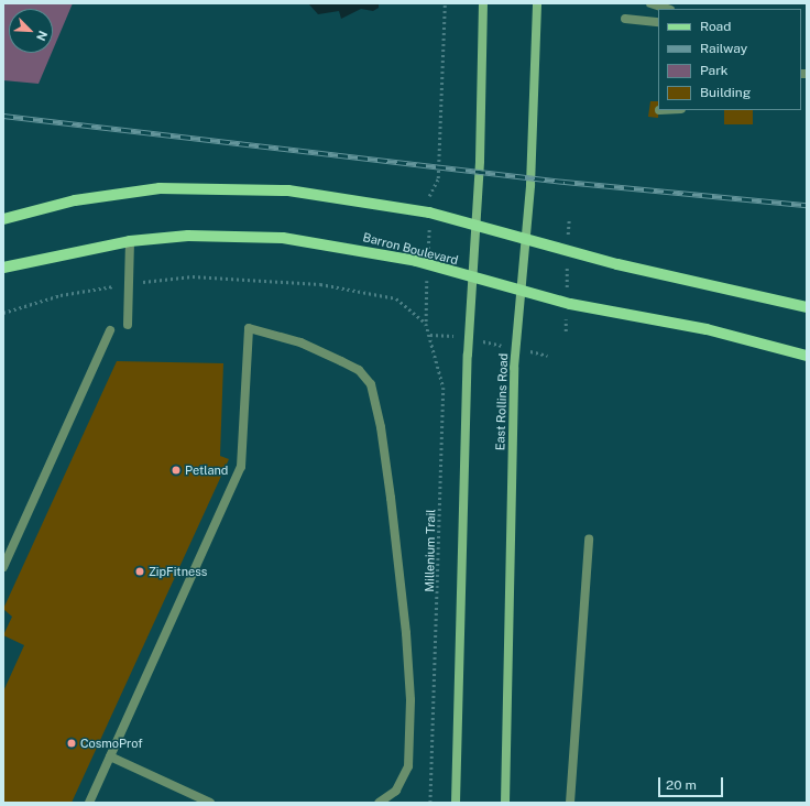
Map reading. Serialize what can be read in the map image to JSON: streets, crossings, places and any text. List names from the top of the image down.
{
  "streets": {
    "main road": ["Barron Boulevard", "East Rollins Road"],
    "path": ["Millenium Trail"]
  },
  "crossings": [
    ["Barron Boulevard", "East Rollins Road"]
  ],
  "places": ["Petland", "ZipFitness", "CosmoProf"],
  "legend": [
    "Road",
    "Railway",
    "Park",
    "Building"
  ],
  "scale_bar": "20 m",
  "north": "bottom right"
}
